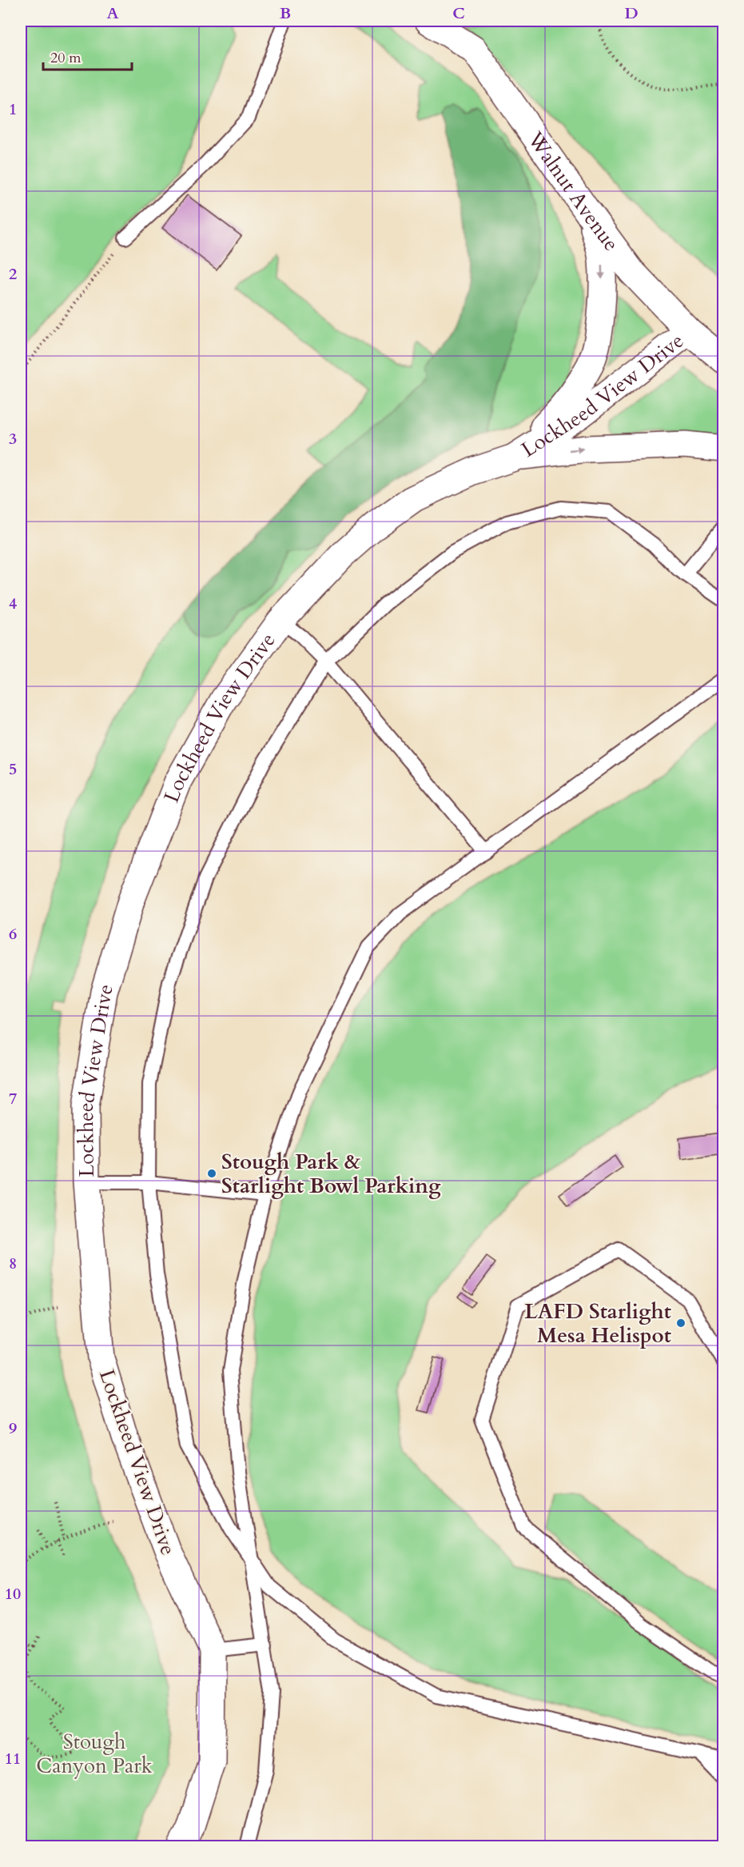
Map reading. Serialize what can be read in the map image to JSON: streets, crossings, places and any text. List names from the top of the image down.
{
  "streets": {
    "street": ["Walnut Avenue", "Lockheed View Drive"]
  },
  "crossings": [
    ["Walnut Avenue", "Lockheed View Drive"]
  ],
  "parks": ["Stough Canyon Park"],
  "places": ["Stough Park & Starlight Bowl Parking", "LAFD Starlight Mesa Helispot"],
  "scale_bar": "20 m",
  "grid": {
    "columns": [
      "A",
      "B",
      "C",
      "D"
    ],
    "rows": [
      "1",
      "2",
      "3",
      "4",
      "5",
      "6",
      "7",
      "8",
      "9",
      "10",
      "11"
    ]
  }
}
